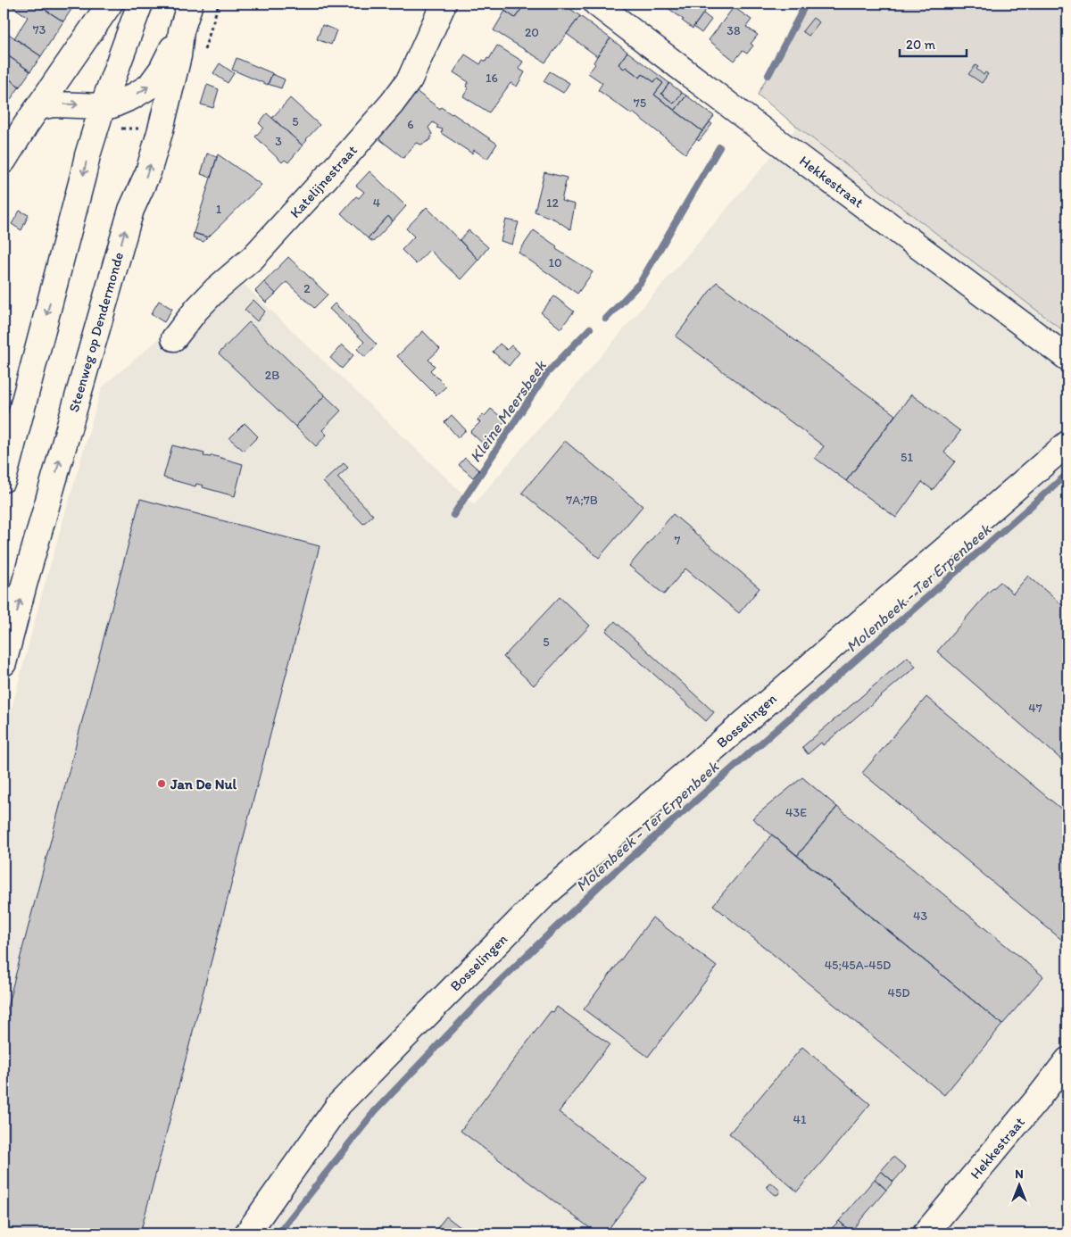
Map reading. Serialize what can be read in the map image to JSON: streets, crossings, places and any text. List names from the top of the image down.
{
  "streets": {
    "street": [
      "Katelijnestraat",
      "Hekkestraat",
      "Steenweg op Dendermonde",
      "Bosselingen"
    ]
  },
  "water": ["Kleine Meersbeek", "Molenbeek - Ter Erpenbeek"],
  "places": ["Jan De Nul"],
  "house_numbers": [
    "73",
    "38",
    "20",
    "16",
    "75",
    "5",
    "6",
    "3",
    "4",
    "12",
    "1",
    "10",
    "2",
    "2B",
    "51",
    "7A;7B",
    "7",
    "5",
    "47",
    "43E",
    "43",
    "45;45A-45D",
    "45D",
    "41"
  ],
  "scale_bar": "20 m",
  "north": "top"
}
